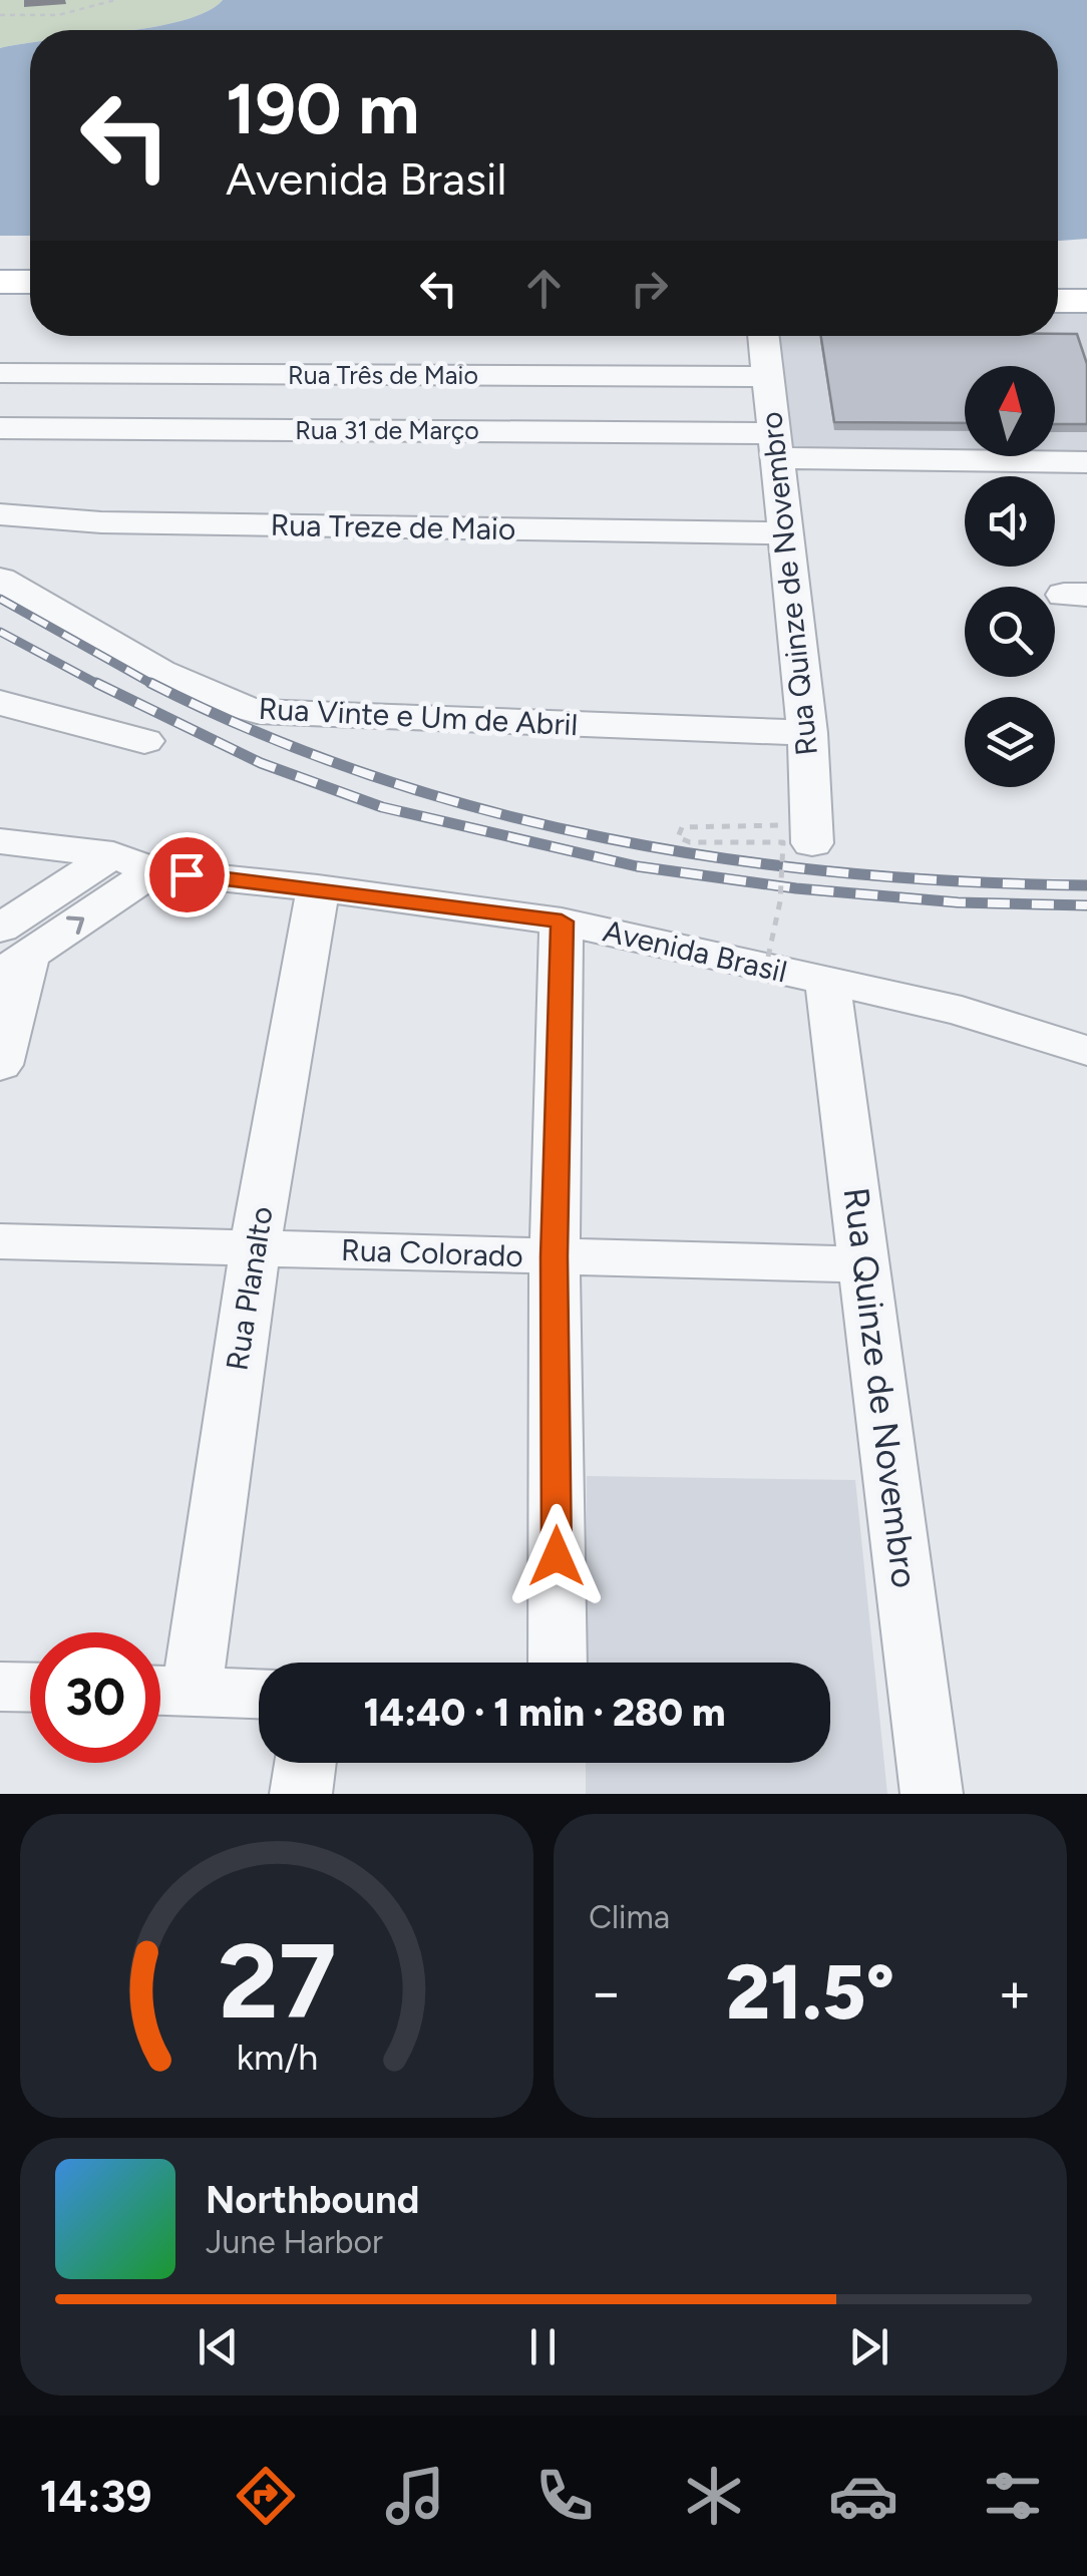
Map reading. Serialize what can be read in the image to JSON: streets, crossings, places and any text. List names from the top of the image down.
{
  "streets": {
    "street": [
      "Rua Três de Maio",
      "Rua 31 de Março",
      "Rua Treze de Maio",
      "Rua Quinze de Novembro",
      "Rua Vinte e Um de Abril",
      "Avenida Brasil",
      "Rua Colorado",
      "Rua Planalto"
    ]
  },
  "crossings": [
    ["Rua Três de Maio", "Rua Quinze de Novembro"],
    ["Rua 31 de Março", "Rua Quinze de Novembro"],
    ["Rua Treze de Maio", "Rua Quinze de Novembro"],
    ["Rua Quinze de Novembro", "Rua Vinte e Um de Abril"],
    ["Rua Quinze de Novembro", "Avenida Brasil"],
    ["Rua Quinze de Novembro", "Rua Colorado"],
    ["Avenida Brasil", "Rua Planalto"],
    ["Rua Colorado", "Rua Planalto"]
  ],
  "north": "top",
  "page": {
    "turn": ["190 m", "Avenida Brasil"],
    "limit": "30",
    "trip": "14:40 · 1 min · 280 m",
    "tile": "Clima",
    "heat": ["−", "21.5°", "+"],
    "song": ["Northbound", "June Harbor"],
    "tabs": "14:39",
    "gauge": ["27", "km/h"]
  }
}
